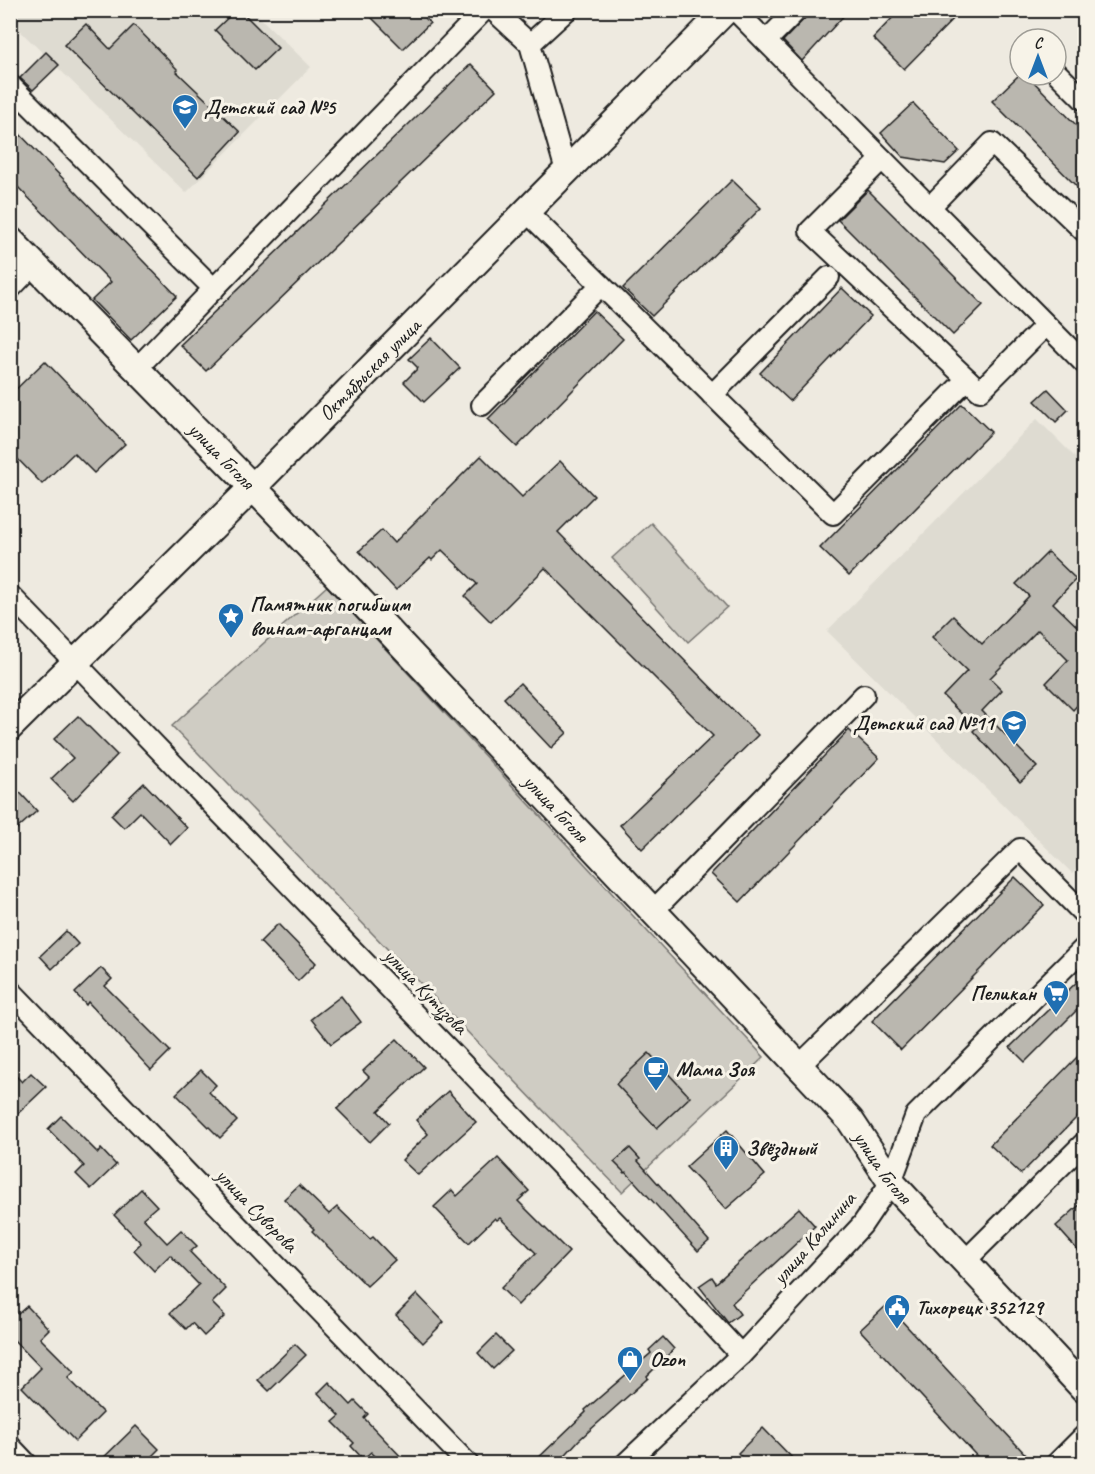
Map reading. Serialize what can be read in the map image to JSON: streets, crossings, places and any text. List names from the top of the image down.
{
  "streets": {
    "main road": ["Октябрьская улица", "улица Гоголя"],
    "street": ["улица Кутузова", "улица Суворова", "улица Калинина"]
  },
  "crossings": [
    ["Октябрьская улица", "улица Гоголя"],
    ["Октябрьская улица", "улица Кутузова"],
    ["улица Гоголя", "улица Калинина"],
    ["улица Кутузова", "улица Калинина"]
  ],
  "places": {
    "school or university": ["Детский сад №5", "Детский сад №11"],
    "place": ["Памятник погибшим воинам-афганцам"],
    "supermarket": ["Пеликан"],
    "cafe": ["Мама Зоя"],
    "building": ["Звёздный"],
    "public building": ["Тихорецк 352129"],
    "shop": ["Ozon"]
  },
  "north": "top"
}
